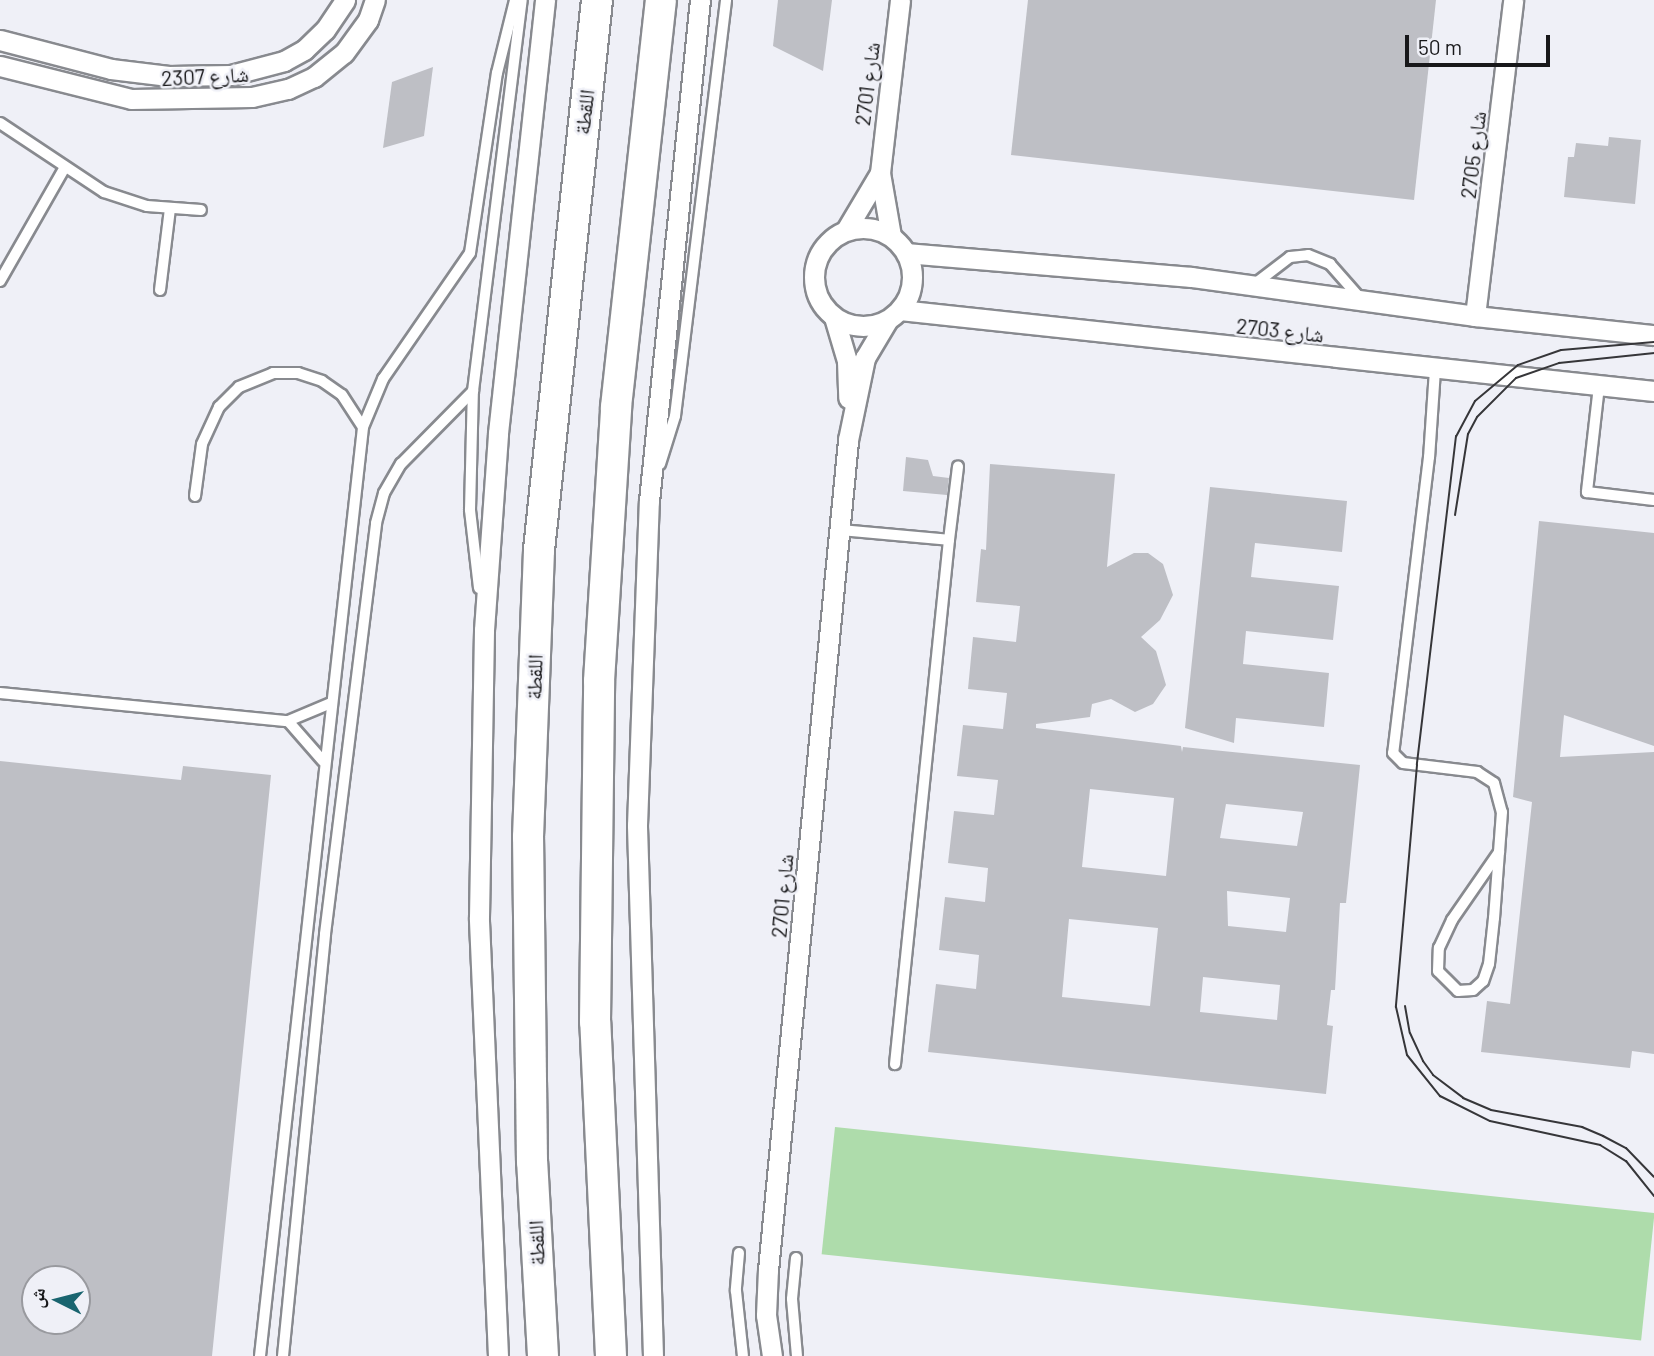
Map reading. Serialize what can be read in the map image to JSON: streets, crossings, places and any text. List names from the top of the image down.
{
  "streets": {
    "main road": ["اللقطة"],
    "street": [
      "شارع 2307",
      "شارع 2701",
      "شارع 2705",
      "شارع 2703"
    ]
  },
  "crossings": [
    ["شارع 2701", "شارع 2703"],
    ["شارع 2705", "شارع 2703"]
  ],
  "scale_bar": "50 m",
  "north": "left"
}
